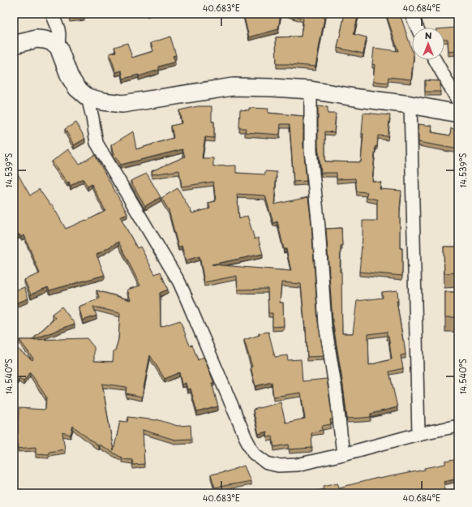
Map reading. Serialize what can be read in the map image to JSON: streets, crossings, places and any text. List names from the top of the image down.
{
  "north": "top",
  "coordinates": [
    "40.683°E",
    "40.684°E",
    "14.539°S",
    "14.540°S"
  ]
}
